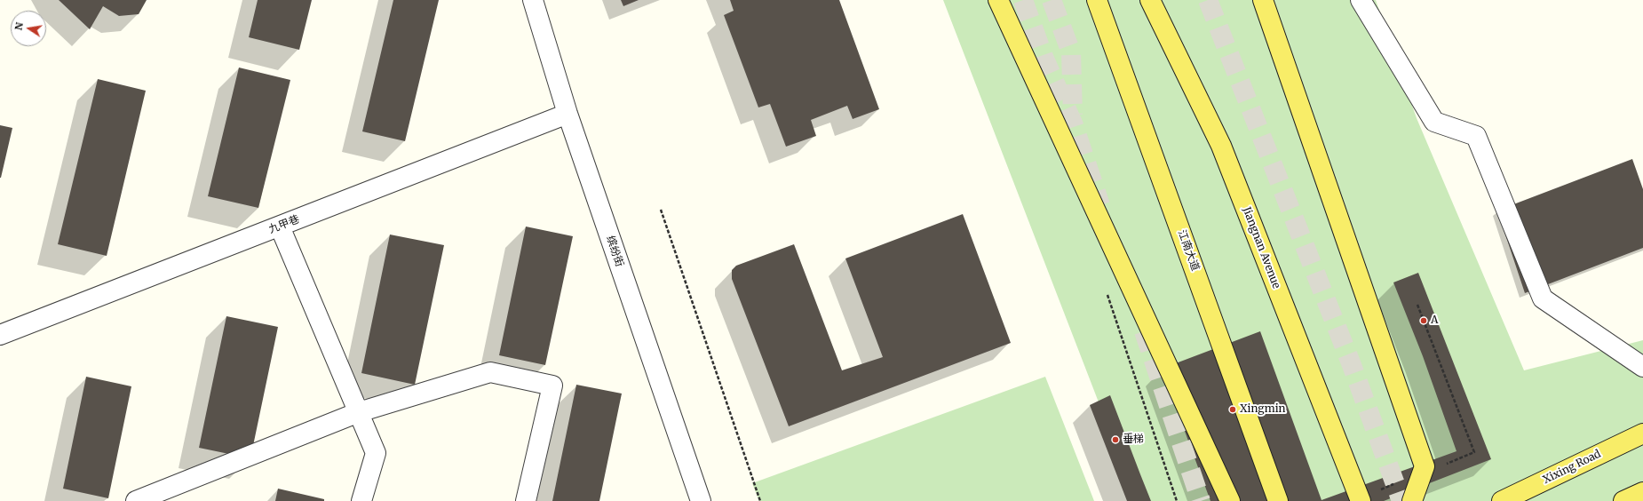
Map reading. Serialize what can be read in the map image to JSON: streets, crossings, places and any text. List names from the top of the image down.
{
  "streets": {
    "main road": ["Jiangnan Avenue", "江南大道", "Xixing Road"],
    "street": ["九甲巷", "缤纷街"]
  },
  "crossings": [
    ["九甲巷", "缤纷街"]
  ],
  "places": ["A", "Xingmin", "垂梯"],
  "north": "left"
}
